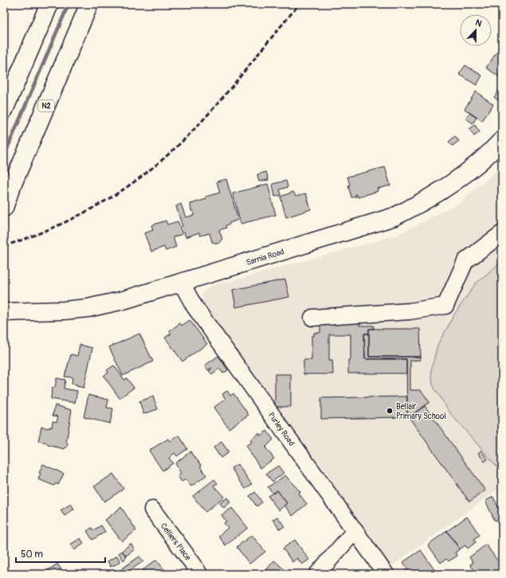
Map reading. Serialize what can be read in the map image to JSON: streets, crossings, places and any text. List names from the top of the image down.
{
  "streets": {
    "main road": ["N2", "Sarnia Road"],
    "street": ["Purley Road", "Celliers Place"]
  },
  "crossings": [
    ["Sarnia Road", "Purley Road"]
  ],
  "places": ["Bellair Primary School"],
  "scale_bar": "50 m",
  "north": "top"
}
